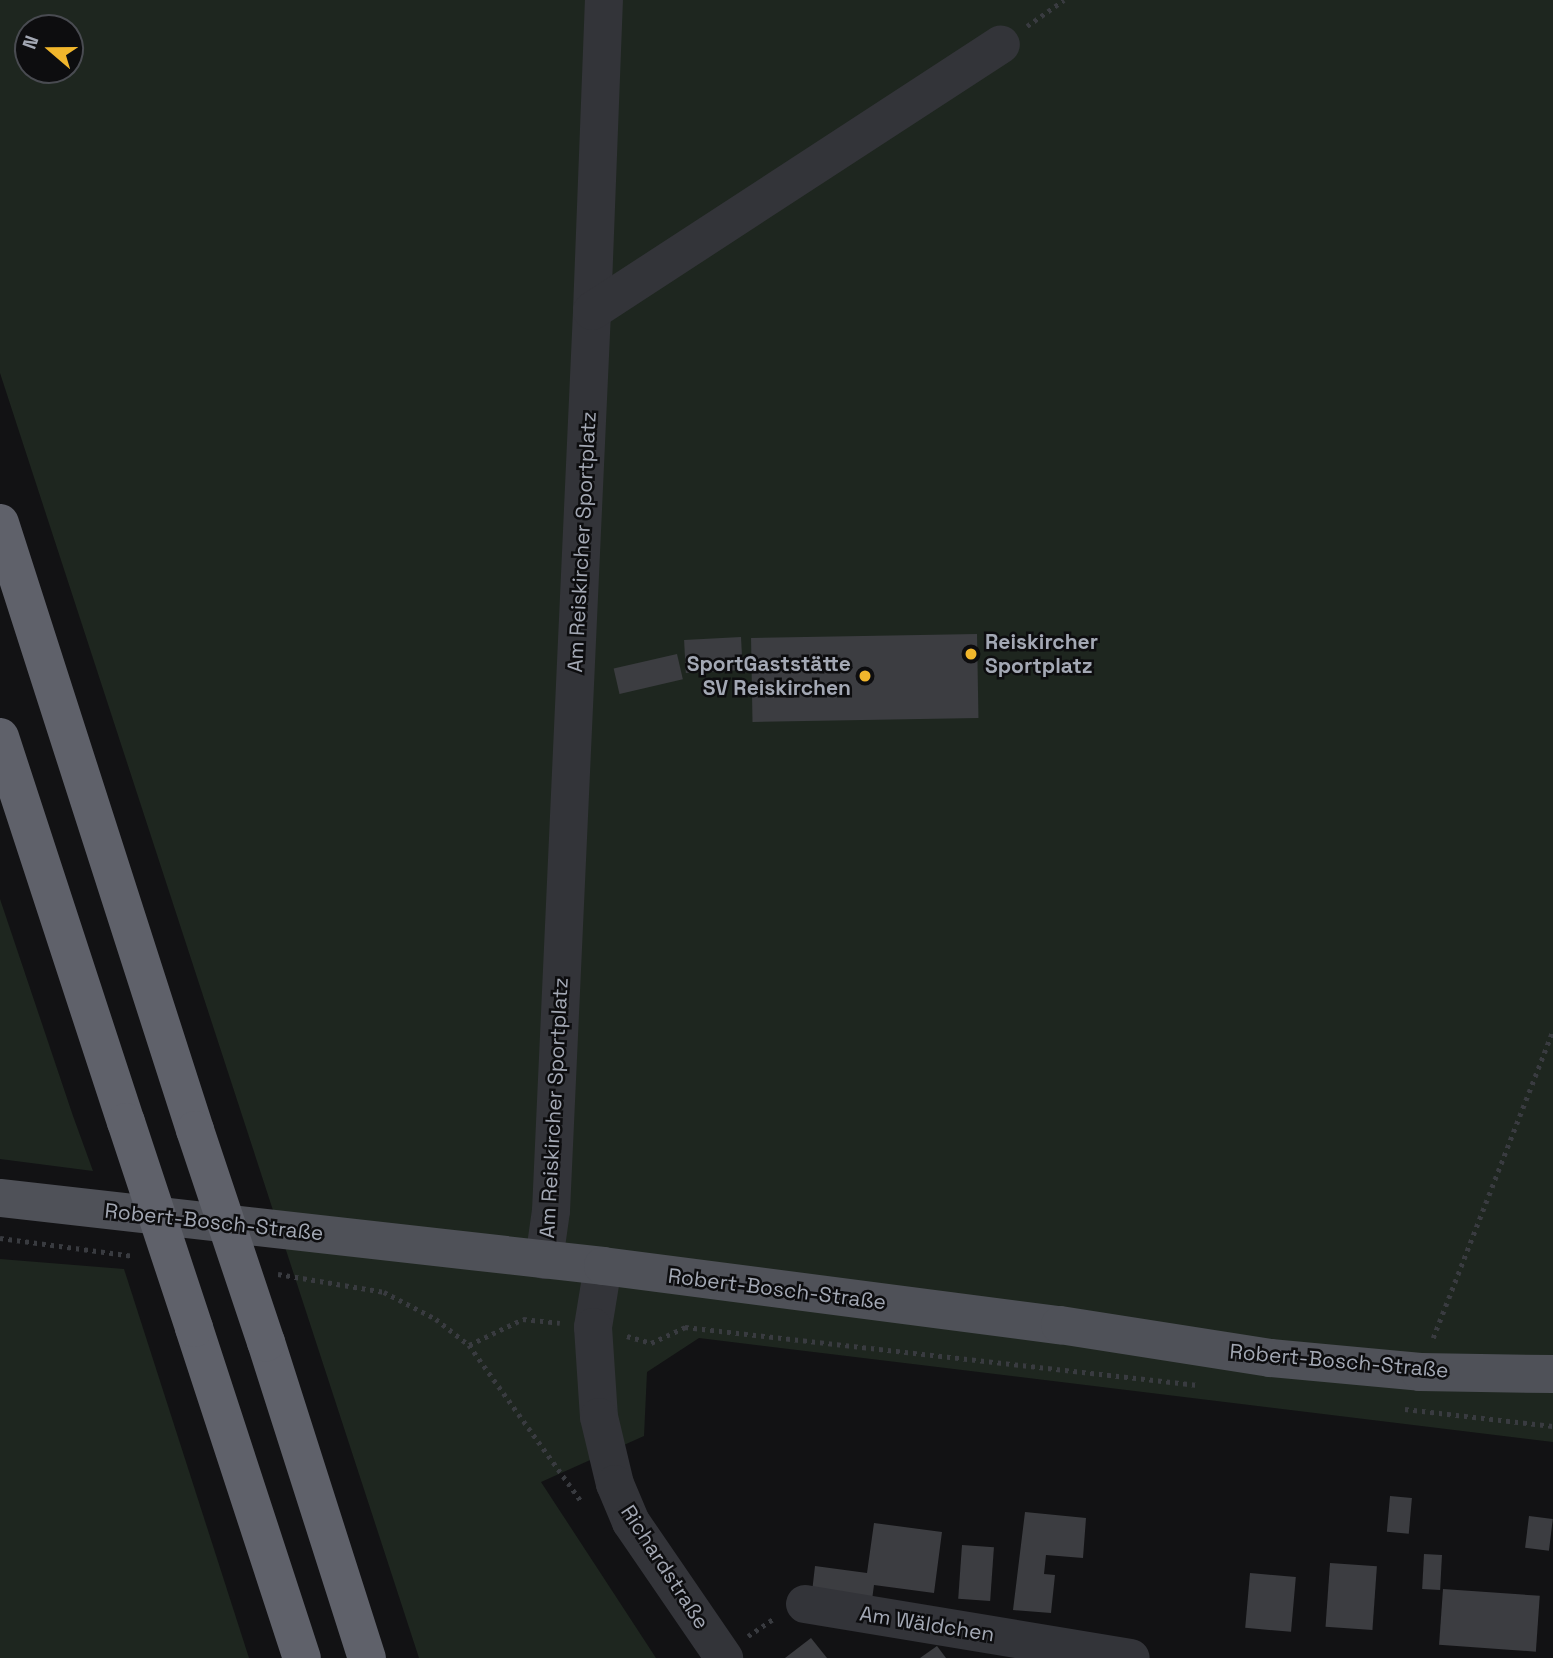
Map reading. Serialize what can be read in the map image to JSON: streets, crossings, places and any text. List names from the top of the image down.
{
  "streets": {
    "main road": ["Robert-Bosch-Straße"],
    "street": ["Am Reiskircher Sportplatz", "Richardstraße", "Am Wäldchen"]
  },
  "crossings": [
    ["Am Reiskircher Sportplatz", "Robert-Bosch-Straße"],
    ["Robert-Bosch-Straße", "Richardstraße"]
  ],
  "places": ["Reiskircher Sportplatz", "SportGaststätte SV Reiskirchen"],
  "north": "left"
}
